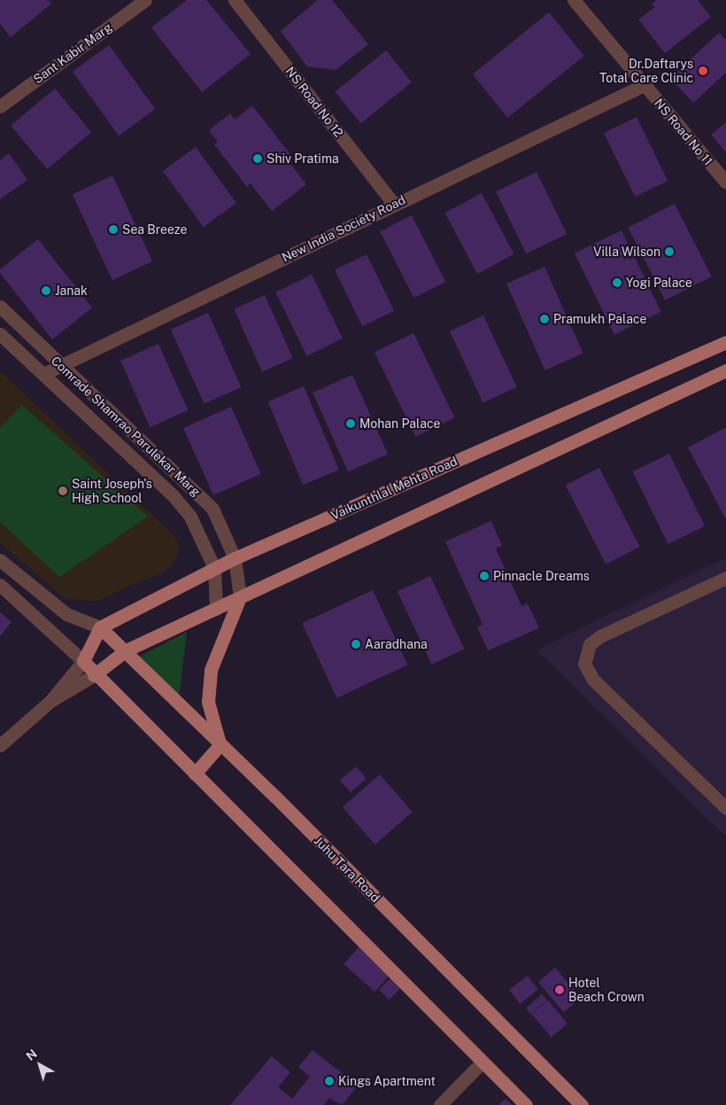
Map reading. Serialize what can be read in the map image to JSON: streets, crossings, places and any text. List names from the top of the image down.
{
  "streets": {
    "main road": ["Vaikunthlal Mehta Road", "Juhu Tara Road"],
    "street": [
      "Sant Kabir Marg",
      "NS Road No 12",
      "NS Road No 11",
      "New India Society Road",
      "Comrade Shamrao Parulekar Marg"
    ]
  },
  "crossings": [
    ["NS Road No 12", "New India Society Road"],
    ["NS Road No 11", "New India Society Road"],
    ["New India Society Road", "Comrade Shamrao Parulekar Marg"],
    ["Comrade Shamrao Parulekar Marg", "Vaikunthlal Mehta Road"],
    ["Vaikunthlal Mehta Road", "Juhu Tara Road"]
  ],
  "places": [
    "Dr.Daftarys Total Care Clinic",
    "Shiv Pratima",
    "Sea Breeze",
    "Villa Wilson",
    "Yogi Palace",
    "Janak",
    "Pramukh Palace",
    "Mohan Palace",
    "Saint Joseph's High School",
    "Pinnacle Dreams",
    "Aaradhana",
    "Hotel Beach Crown",
    "Kings Apartment"
  ],
  "north": "top left"
}
